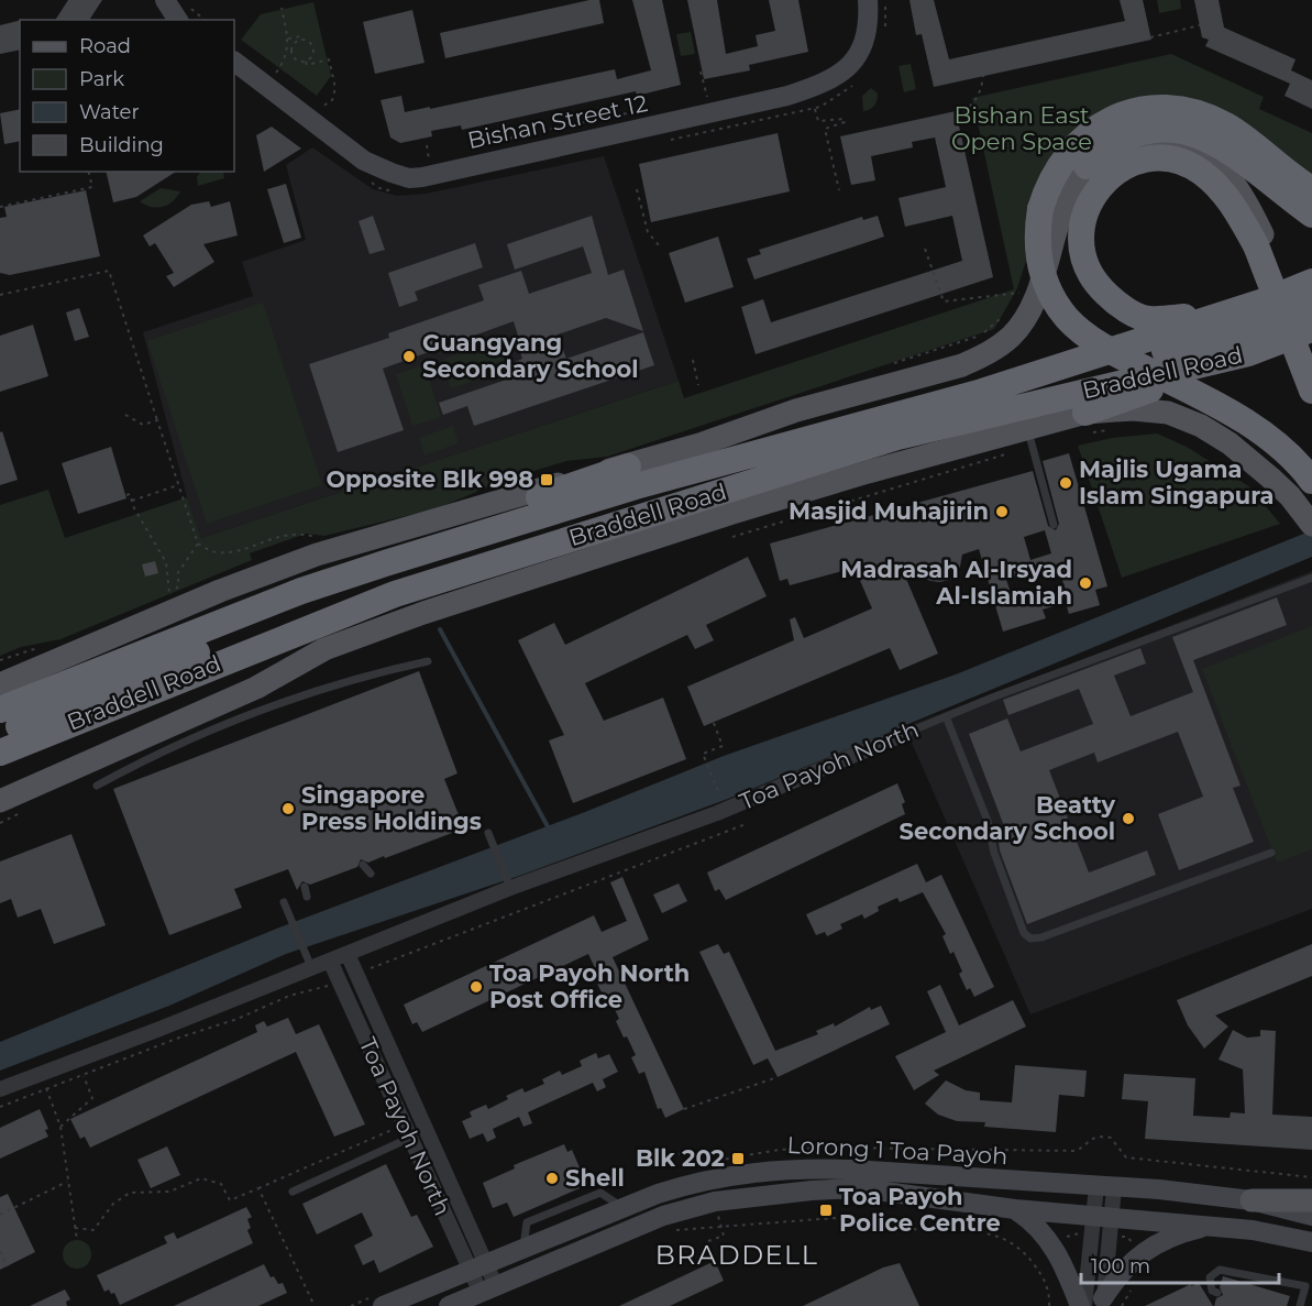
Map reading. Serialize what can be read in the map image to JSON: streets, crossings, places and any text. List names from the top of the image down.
{
  "streets": {
    "highway": ["Braddell Road"],
    "main road": ["Bishan Street 12", "Lorong 1 Toa Payoh"],
    "street": ["Toa Payoh North"]
  },
  "crossings": [
    ["Toa Payoh North", "Lorong 1 Toa Payoh"]
  ],
  "districts": ["BRADDELL"],
  "parks": ["Bishan East Open Space"],
  "places": {
    "other": [
      "Guangyang Secondary School",
      "Majlis Ugama Islam Singapura",
      "Masjid Muhajirin",
      "Madrasah Al-Irsyad Al-Islamiah",
      "Singapore Press Holdings",
      "Beatty Secondary School",
      "Toa Payoh North Post Office",
      "Shell"
    ],
    "transit": ["Opposite Blk 998", "Blk 202", "Toa Payoh Police Centre"]
  },
  "legend": [
    "Road",
    "Park",
    "Water",
    "Building"
  ],
  "scale_bar": "100 m"
}
